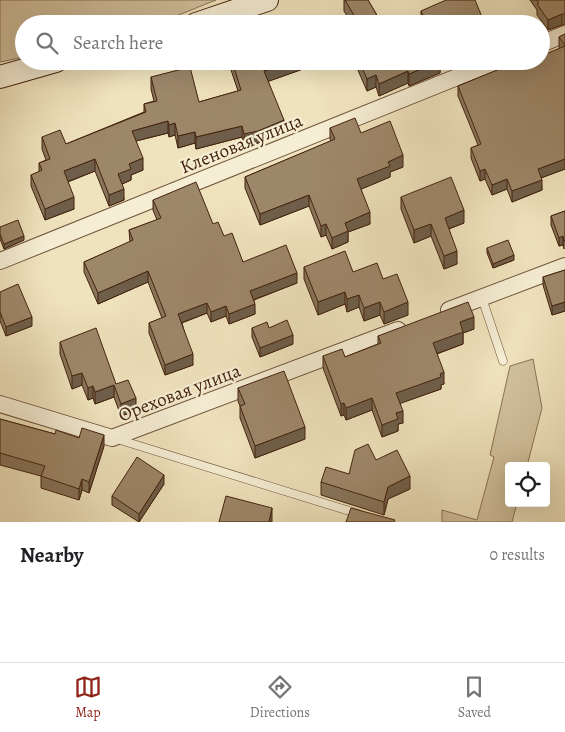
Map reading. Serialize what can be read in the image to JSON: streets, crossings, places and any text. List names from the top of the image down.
{
  "streets": {
    "street": ["Кленовая улица", "Ореховая улица"]
  },
  "page": {
    "search": "Search here",
    "heading": ["Nearby", "0 results"],
    "nav": ["Map", "Directions", "Saved"]
  }
}
